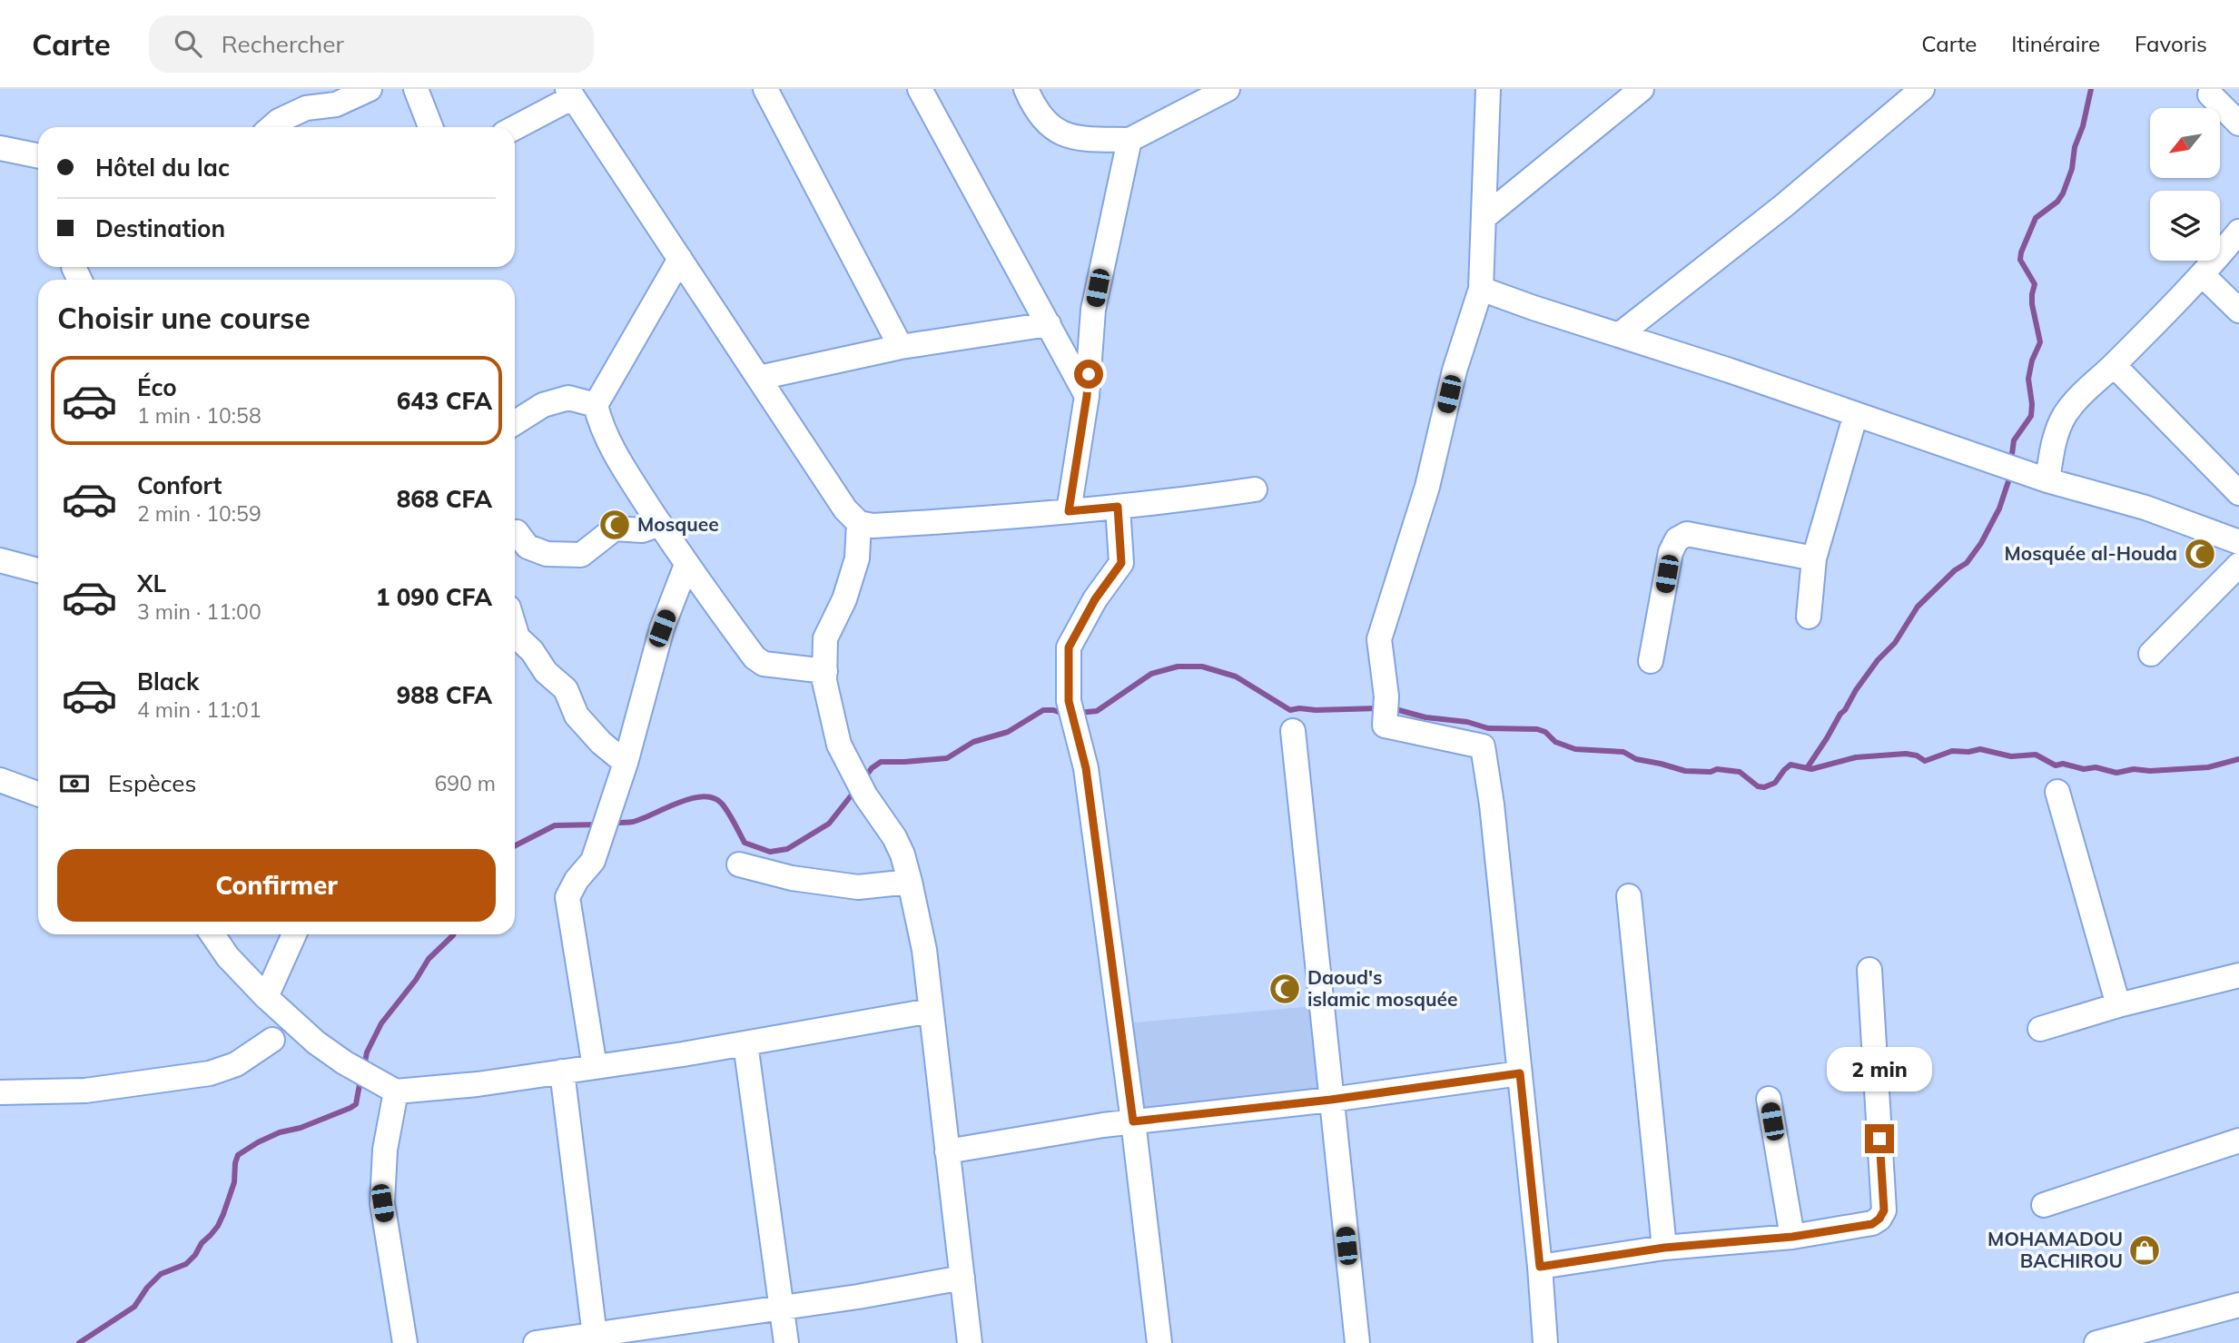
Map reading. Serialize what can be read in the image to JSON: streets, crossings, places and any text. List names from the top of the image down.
{
  "places": {
    "mosque": ["Mosquee", "Mosquée al-Houda", "Daoud's islamic mosquée"],
    "shop": ["MOHAMADOU BACHIROU"]
  },
  "north": "bottom left",
  "page": {
    "header": "Carte",
    "search": "Rechercher",
    "nav": ["Carte", "Itinéraire", "Favoris"],
    "banner": ["Hôtel du lac", "Destination"],
    "heading": "Choisir une course",
    "list": [
      {
        "name": "Éco",
        "note": "1 min · 10:58",
        "value": "643 CFA"
      },
      {
        "name": "Confort",
        "note": "2 min · 10:59",
        "value": "868 CFA"
      },
      {
        "name": "XL",
        "note": "3 min · 11:00",
        "value": "1 090 CFA"
      },
      {
        "name": "Black",
        "note": "4 min · 11:01",
        "value": "988 CFA"
      }
    ],
    "pay": ["Espèces", "690 m"],
    "buttons": "Confirmer",
    "bubble": "2 min"
  }
}
